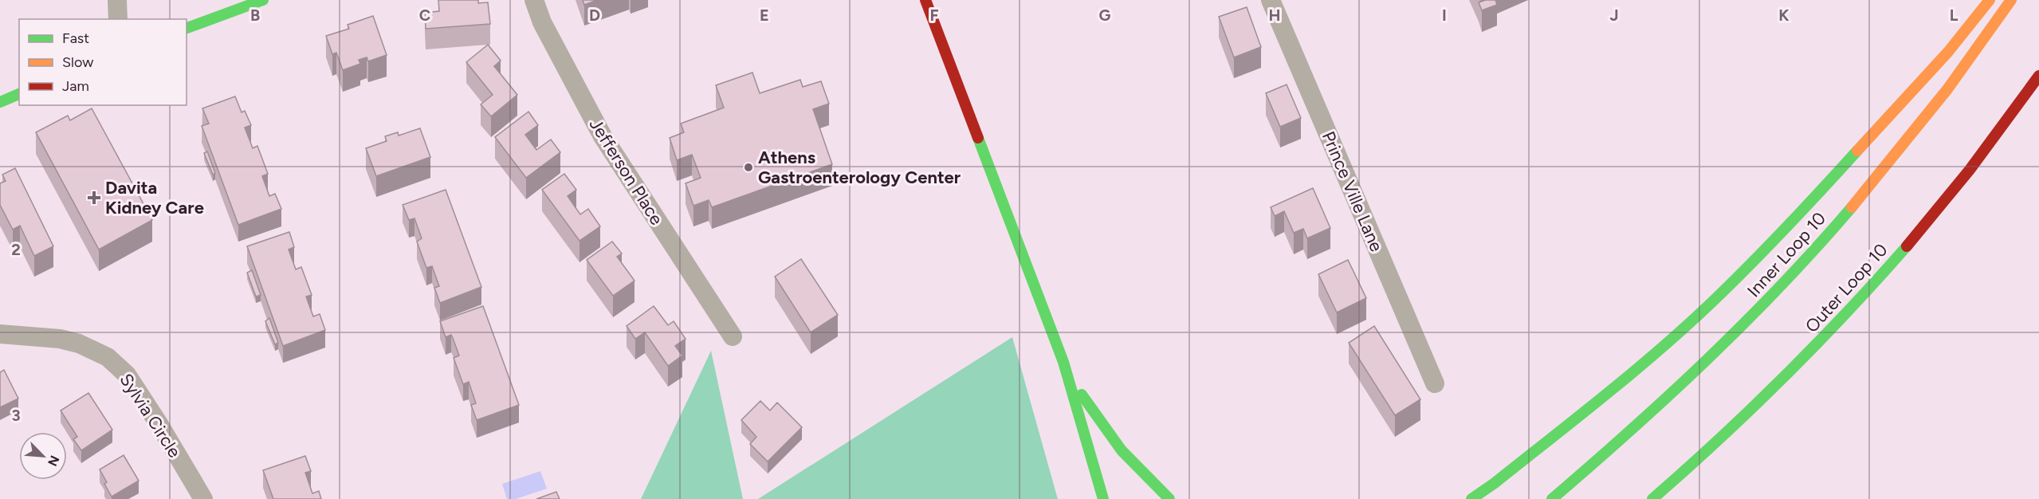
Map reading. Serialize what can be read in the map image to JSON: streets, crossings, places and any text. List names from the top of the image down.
{
  "streets": {
    "main road": ["Inner Loop 10", "Outer Loop 10"],
    "street": ["Jefferson Place", "Prince Ville Lane", "Sylvia Circle"]
  },
  "places": {
    "other": ["Athens Gastroenterology Center"],
    "health": ["Davita Kidney Care"]
  },
  "legend": ["Fast", "Slow", "Jam"],
  "north": "bottom right",
  "grid": {
    "columns": [
      "B",
      "C",
      "D",
      "E",
      "F",
      "G",
      "H",
      "I",
      "J",
      "K",
      "L"
    ],
    "rows": ["2", "3"]
  }
}
